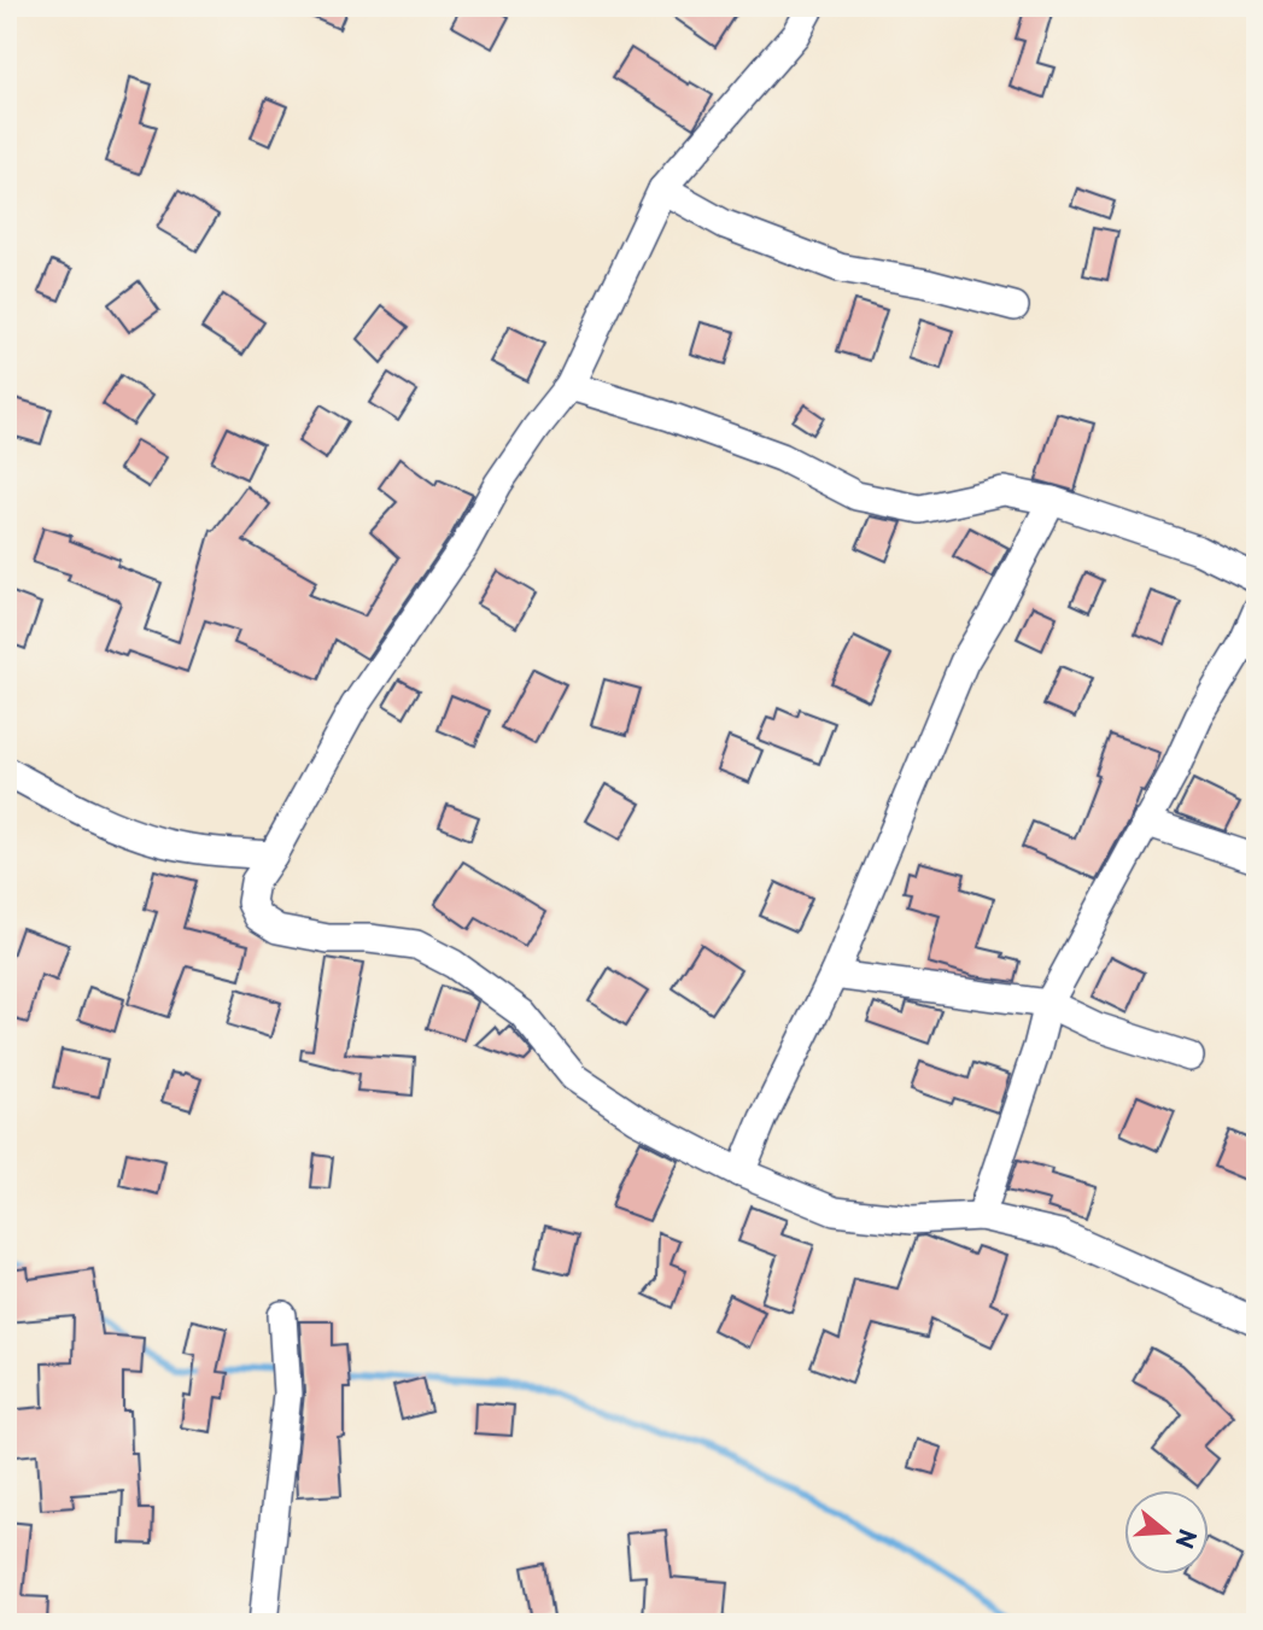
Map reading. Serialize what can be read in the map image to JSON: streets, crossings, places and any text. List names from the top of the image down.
{
  "north": "right"
}
